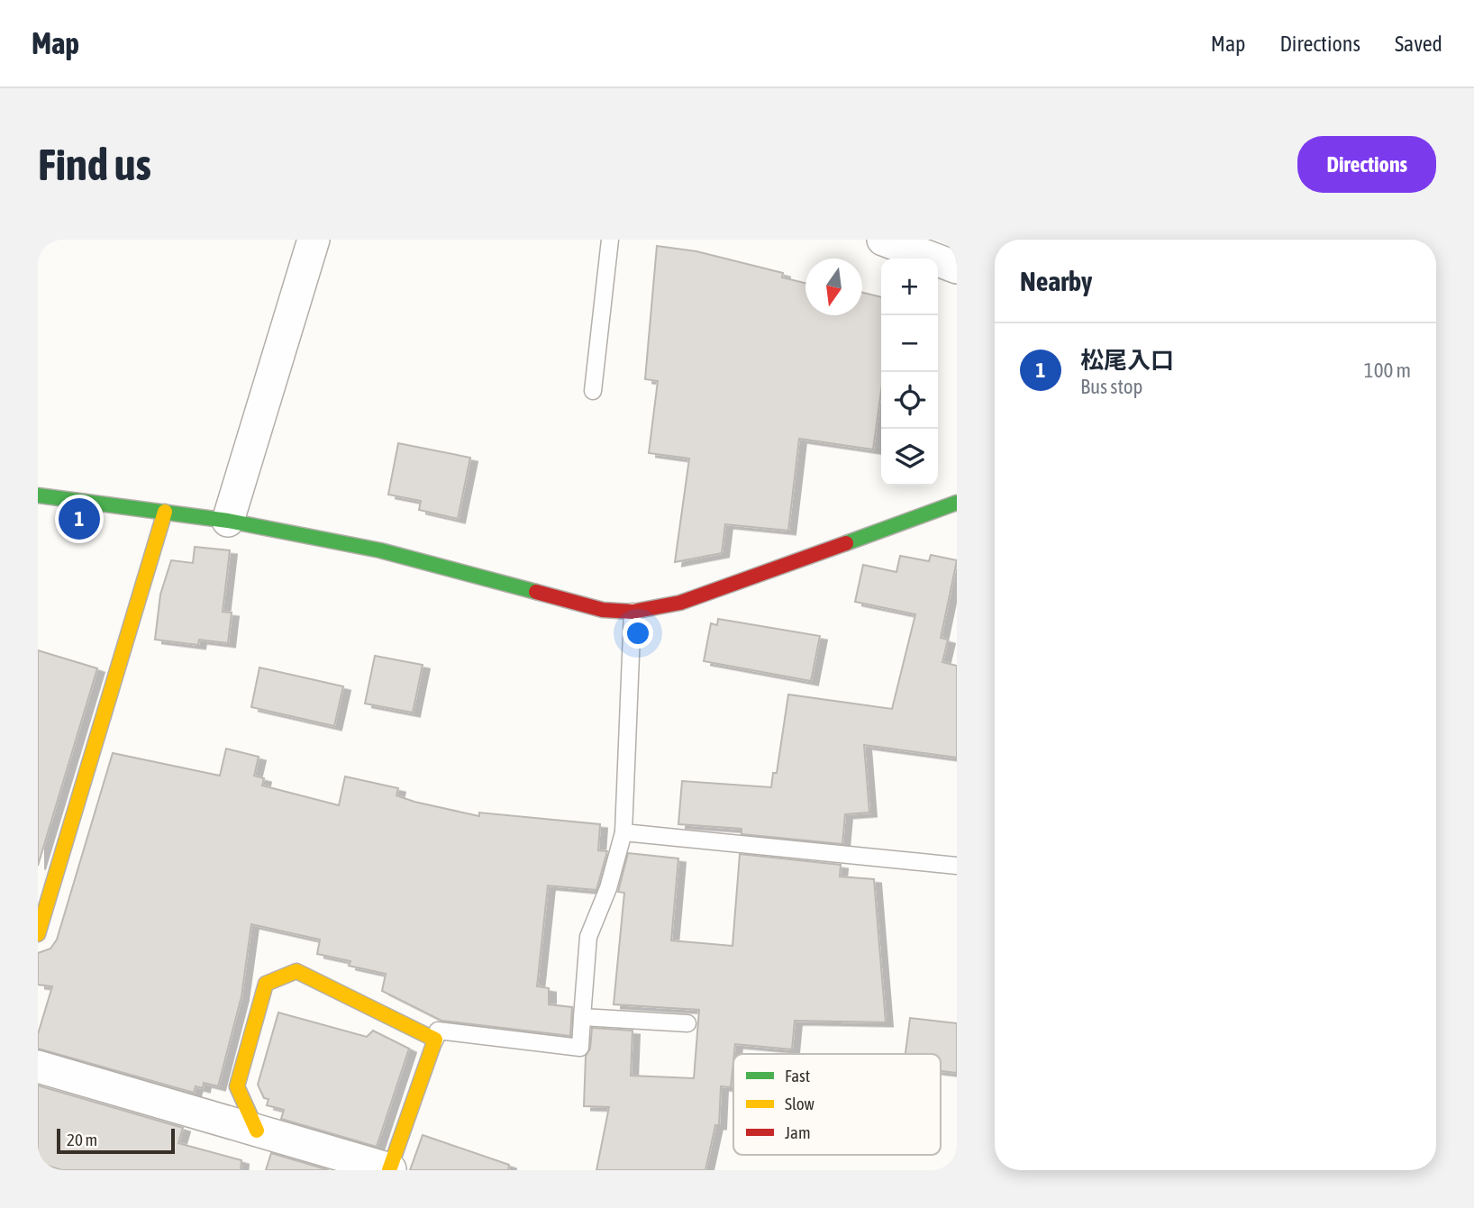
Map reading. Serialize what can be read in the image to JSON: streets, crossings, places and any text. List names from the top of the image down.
{
  "legend": ["Fast", "Slow", "Jam"],
  "scale_bar": "20 m",
  "north": "bottom",
  "page": {
    "header": "Map",
    "nav": ["Map", "Directions", "Saved"],
    "buttons": "Directions",
    "title": "Find us",
    "heading": "Nearby",
    "map_buttons": ["+", "−"],
    "list": [
      {
        "mark": "1",
        "name": "松尾入口",
        "note": "Bus stop",
        "value": "100 m"
      }
    ],
    "pins": "1",
    "scale": "20 m"
  }
}
